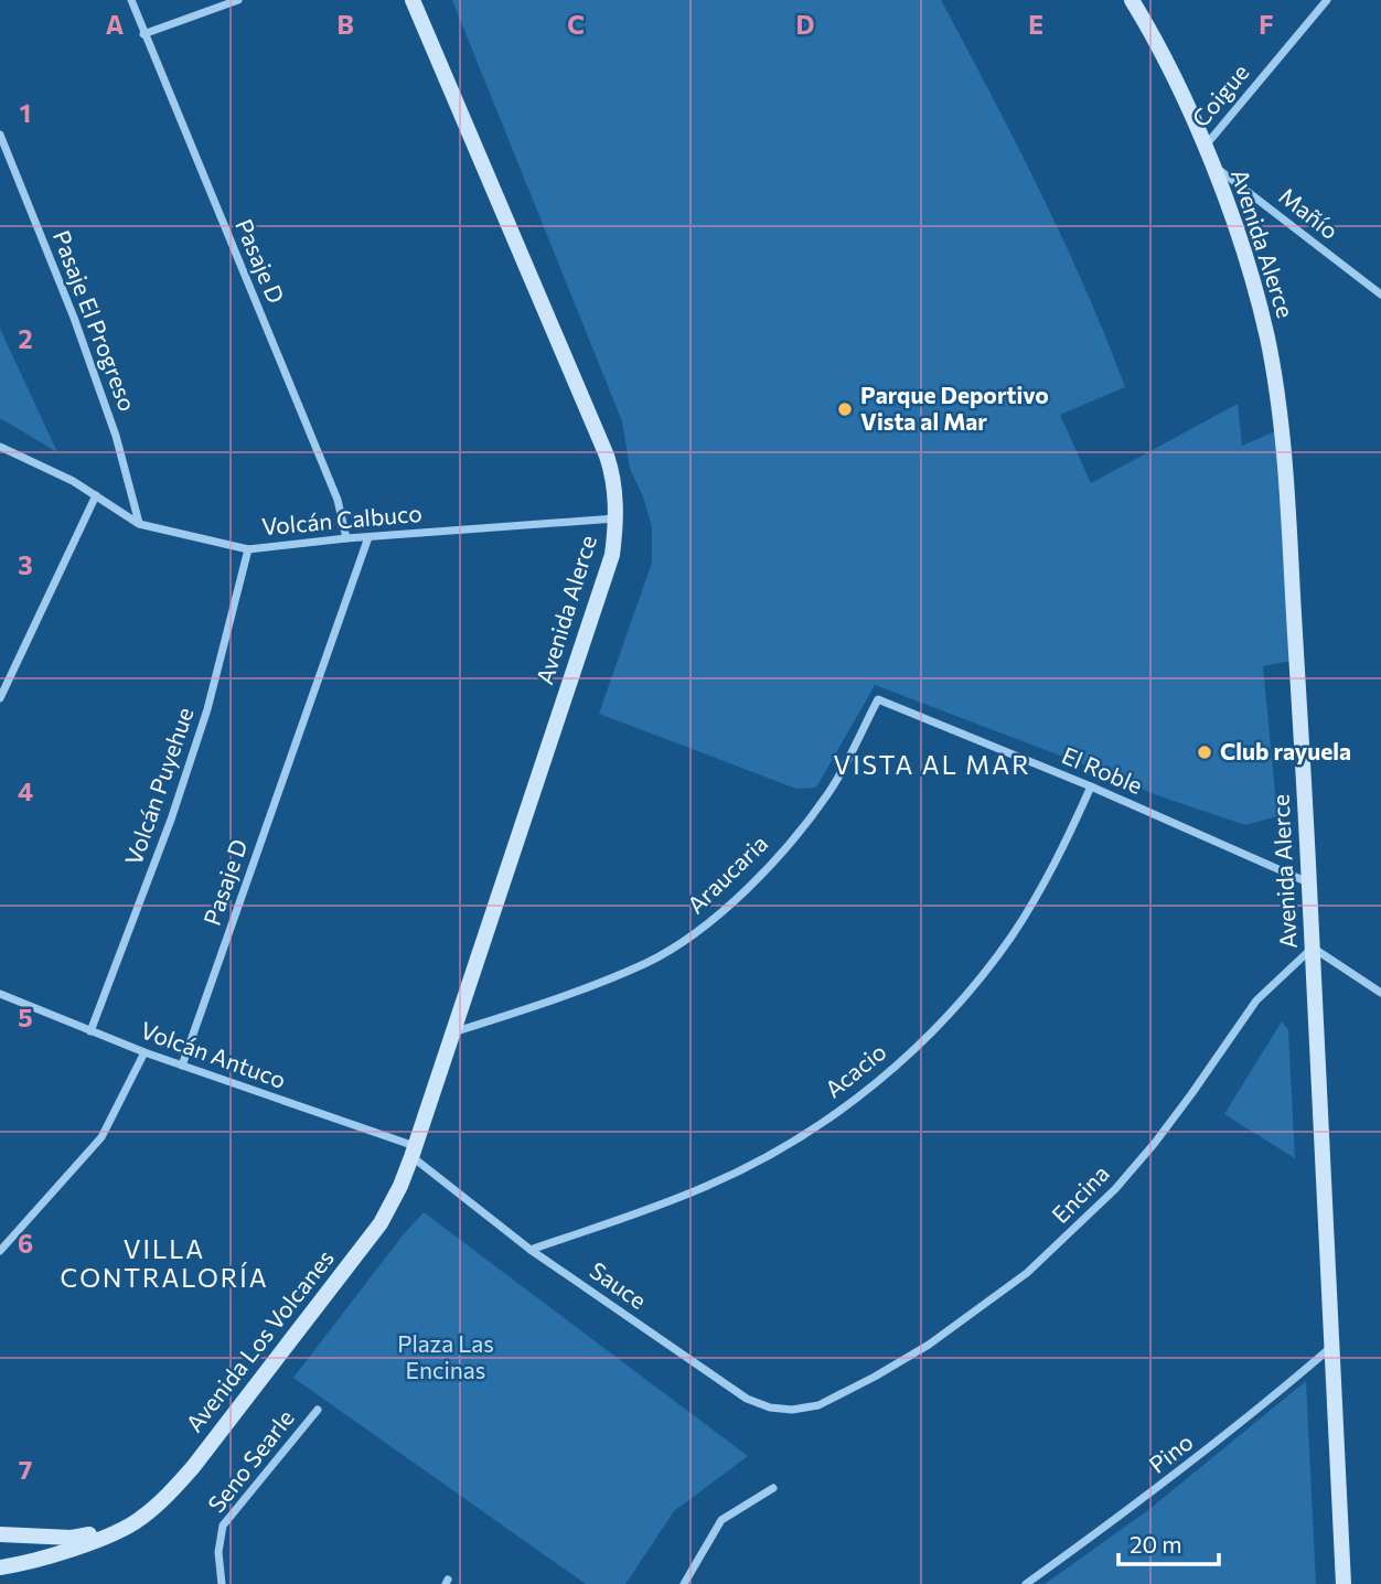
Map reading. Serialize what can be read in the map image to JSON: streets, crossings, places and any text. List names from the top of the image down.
{
  "streets": {
    "street": [
      "Coigue",
      "Mañío",
      "Avenida Alerce",
      "Pasaje D",
      "Pasaje El Progreso",
      "Volcán Calbuco",
      "El Roble",
      "Volcán Puyehue",
      "Araucaria",
      "Volcán Antuco",
      "Acacio",
      "Encina",
      "Sauce",
      "Avenida Los Volcanes",
      "Pino",
      "Seno Searle"
    ]
  },
  "crossings": [
    ["Coigue", "Avenida Alerce"],
    ["Mañío", "Avenida Alerce"],
    ["Avenida Alerce", "Volcán Calbuco"],
    ["Avenida Alerce", "El Roble"],
    ["Avenida Alerce", "Araucaria"],
    ["Avenida Alerce", "Volcán Antuco"],
    ["Avenida Alerce", "Encina"],
    ["Avenida Alerce", "Sauce"],
    ["Avenida Alerce", "Avenida Los Volcanes"],
    ["Avenida Alerce", "Pino"],
    ["Pasaje D", "Volcán Calbuco"],
    ["Pasaje D", "Volcán Antuco"],
    ["Pasaje El Progreso", "Volcán Calbuco"],
    ["Volcán Calbuco", "Volcán Puyehue"],
    ["El Roble", "Araucaria"],
    ["El Roble", "Acacio"],
    ["Volcán Puyehue", "Volcán Antuco"],
    ["Volcán Antuco", "Sauce"],
    ["Volcán Antuco", "Avenida Los Volcanes"],
    ["Acacio", "Sauce"],
    ["Encina", "Sauce"],
    ["Sauce", "Avenida Los Volcanes"]
  ],
  "districts": ["VISTA AL MAR", "VILLA CONTRALORÍA"],
  "parks": ["Plaza Las Encinas"],
  "places": ["Parque Deportivo Vista al Mar", "Club rayuela"],
  "scale_bar": "20 m",
  "grid": {
    "columns": [
      "A",
      "B",
      "C",
      "D",
      "E",
      "F"
    ],
    "rows": [
      "1",
      "2",
      "3",
      "4",
      "5",
      "6",
      "7"
    ]
  }
}
